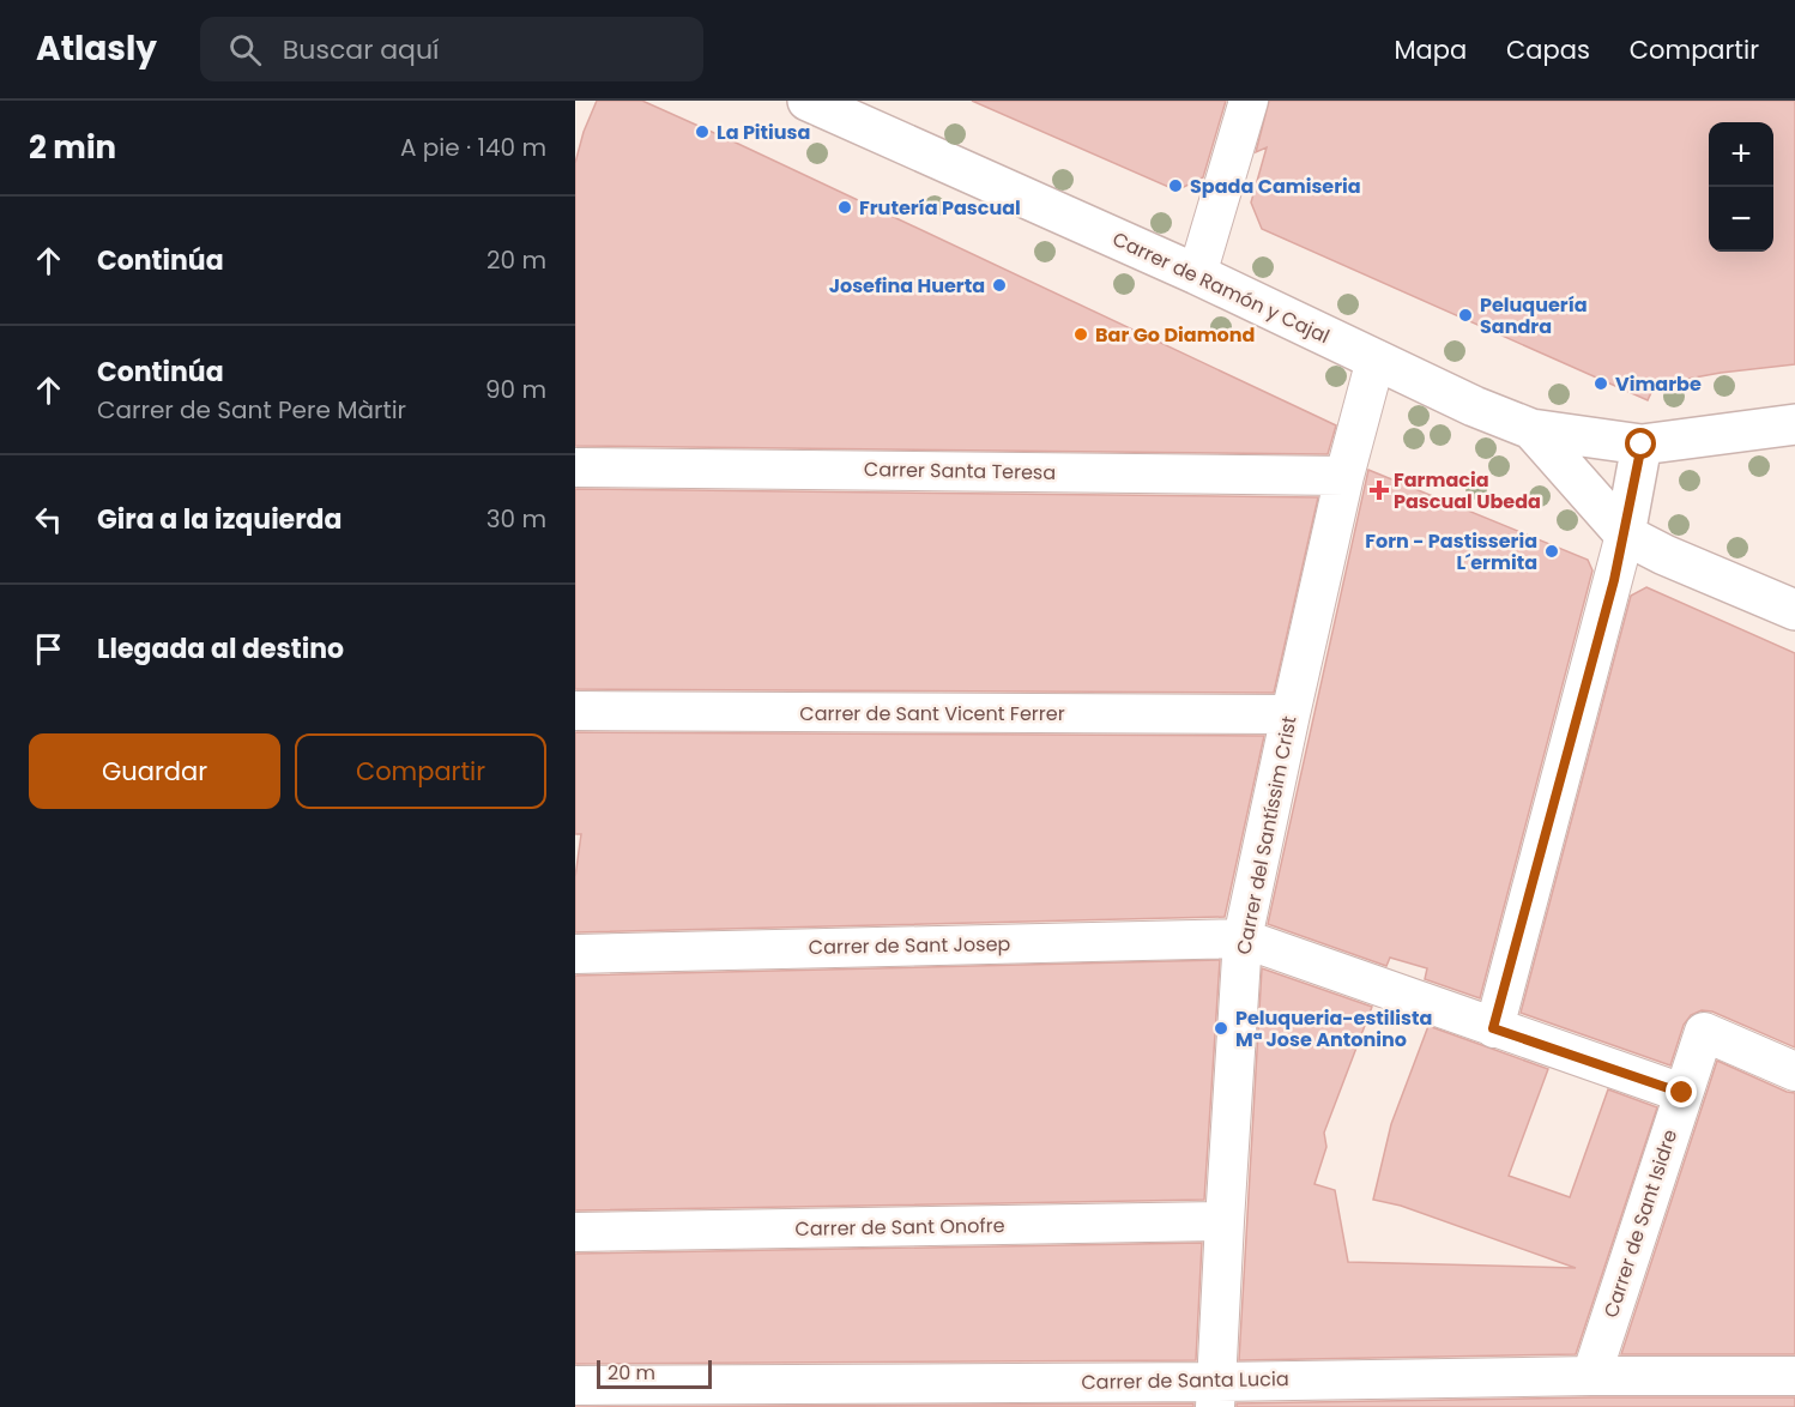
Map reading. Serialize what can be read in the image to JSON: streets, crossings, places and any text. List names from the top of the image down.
{
  "streets": {
    "street": [
      "Carrer de Ramón y Cajal",
      "Carrer Santa Teresa",
      "Carrer de Sant Vicent Ferrer",
      "Carrer del Santíssim Crist",
      "Carrer de Sant Josep",
      "Carrer de Sant Isidre",
      "Carrer de Sant Onofre",
      "Carrer de Santa Lucia"
    ]
  },
  "crossings": [
    ["Carrer de Ramón y Cajal", "Carrer del Santíssim Crist"],
    ["Carrer Santa Teresa", "Carrer del Santíssim Crist"],
    ["Carrer de Sant Vicent Ferrer", "Carrer del Santíssim Crist"],
    ["Carrer del Santíssim Crist", "Carrer de Sant Josep"],
    ["Carrer del Santíssim Crist", "Carrer de Sant Onofre"],
    ["Carrer del Santíssim Crist", "Carrer de Santa Lucia"],
    ["Carrer de Sant Isidre", "Carrer de Santa Lucia"]
  ],
  "places": {
    "other": [
      "La Pitiusa",
      "Spada Camiseria",
      "Frutería Pascual",
      "Josefina Huerta",
      "Peluquería Sandra",
      "Bar Go Diamond",
      "Vimarbe",
      "Forn - Pastisseria L´ermita",
      "Peluqueria-estilista Mª Jose Antonino"
    ],
    "health": ["Farmacia Pascual Ubeda"]
  },
  "scale_bar": "20 m",
  "page": {
    "header": "Atlasly",
    "search": "Buscar aquí",
    "nav": ["Mapa", "Capas", "Compartir"],
    "heading": ["2 min", "A pie · 140 m"],
    "map_buttons": ["+", "−"],
    "list": [
      ["Continúa", "20 m"],
      ["Continúa", "Carrer de Sant Pere Màrtir", "90 m"],
      ["Gira a la izquierda", "30 m"],
      "Llegada al destino"
    ],
    "buttons": ["Guardar", "Compartir"],
    "scale": "20 m"
  }
}
